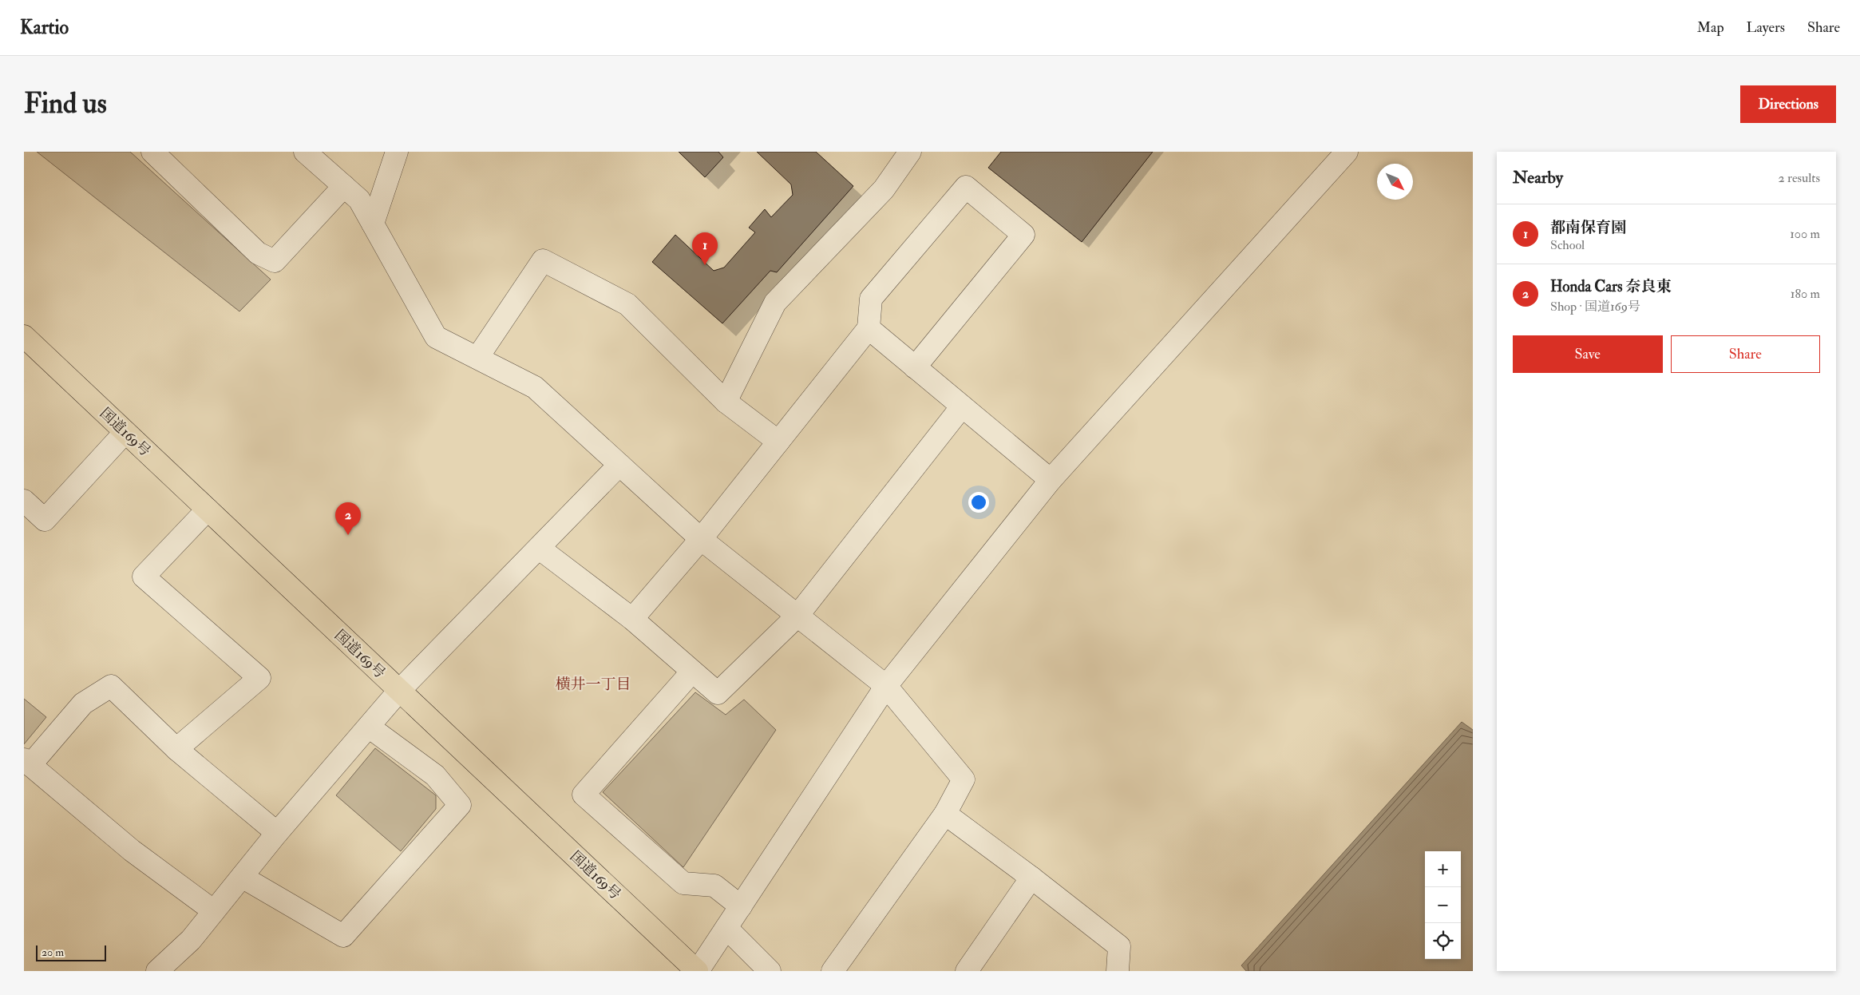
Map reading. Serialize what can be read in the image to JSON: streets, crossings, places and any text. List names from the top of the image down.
{
  "streets": {
    "highway": ["国道169号"]
  },
  "districts": ["横井一丁目"],
  "scale_bar": "20 m",
  "north": "bottom right",
  "page": {
    "header": "Kartio",
    "nav": ["Map", "Layers", "Share"],
    "buttons": [
      "Directions",
      ["Save", "Share"]
    ],
    "title": "Find us",
    "heading": ["Nearby", "2 results"],
    "list": [
      {
        "mark": "1",
        "name": "都南保育園",
        "note": "School",
        "value": "100 m"
      },
      {
        "mark": "2",
        "name": "Honda Cars 奈良東",
        "note": "Shop · 国道169号",
        "value": "180 m"
      }
    ],
    "pins": ["1", "2"],
    "map_buttons": ["+", "−"],
    "scale": "20 m"
  }
}
